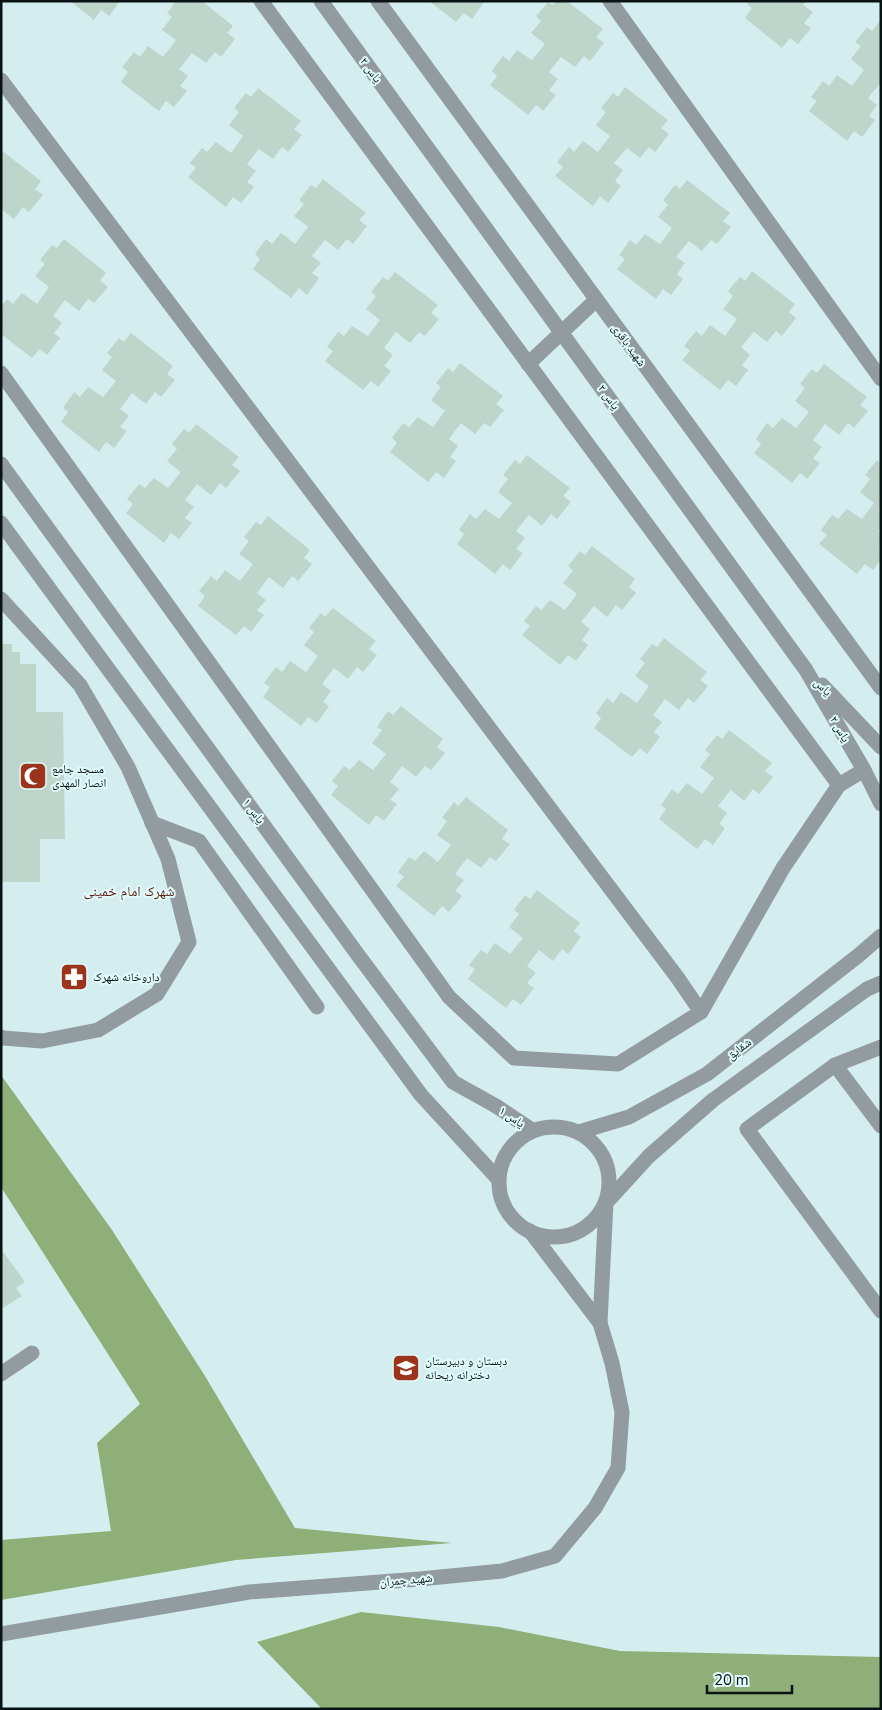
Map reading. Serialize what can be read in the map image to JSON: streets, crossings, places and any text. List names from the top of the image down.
{
  "streets": {
    "street": [
      "یاس ۲",
      "شهید باقری",
      "یاس",
      "یاس ۱",
      "شقایق",
      "شهید چمران"
    ]
  },
  "crossings": [
    ["یاس ۲", "یاس"],
    ["یاس ۱", "شقایق"],
    ["یاس ۱", "شهید چمران"],
    ["شقایق", "شهید چمران"]
  ],
  "districts": ["شهرک امام خمینی"],
  "places": {
    "mosque": ["مسجد جامع انصار المهدی"],
    "pharmacy": ["داروخانه شهرک"],
    "school or university": ["دبستان و دبیرستان دخترانه ریحانه"]
  },
  "scale_bar": "20 m"
}
